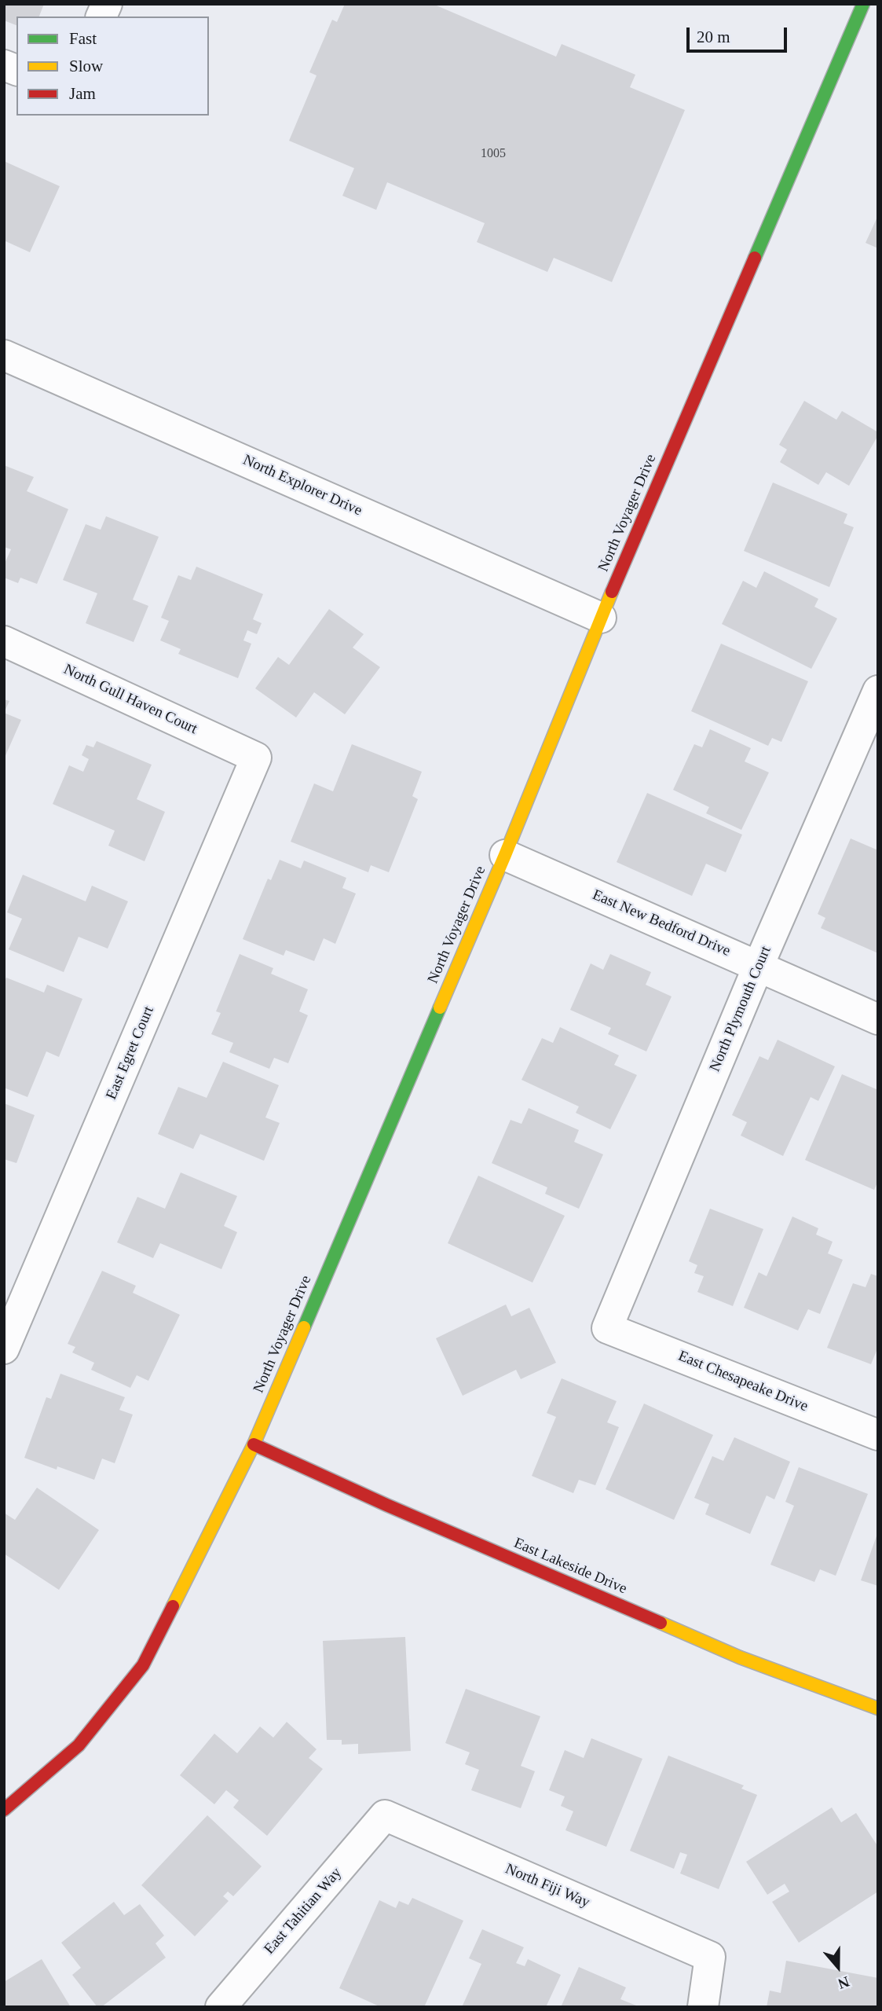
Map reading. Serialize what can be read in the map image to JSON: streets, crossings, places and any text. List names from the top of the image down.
{
  "streets": {
    "street": [
      "North Explorer Drive",
      "North Voyager Drive",
      "North Gull Haven Court",
      "East New Bedford Drive",
      "North Plymouth Court",
      "East Egret Court",
      "East Chesapeake Drive",
      "East Lakeside Drive",
      "North Fiji Way",
      "East Tahitian Way"
    ]
  },
  "crossings": [
    ["North Explorer Drive", "North Voyager Drive"],
    ["North Voyager Drive", "East New Bedford Drive"],
    ["North Voyager Drive", "East Lakeside Drive"],
    ["North Gull Haven Court", "East Egret Court"],
    ["East New Bedford Drive", "North Plymouth Court"],
    ["North Plymouth Court", "East Chesapeake Drive"],
    ["North Fiji Way", "East Tahitian Way"]
  ],
  "house_numbers": ["1005"],
  "legend": ["Fast", "Slow", "Jam"],
  "scale_bar": "20 m",
  "north": "bottom"
}
